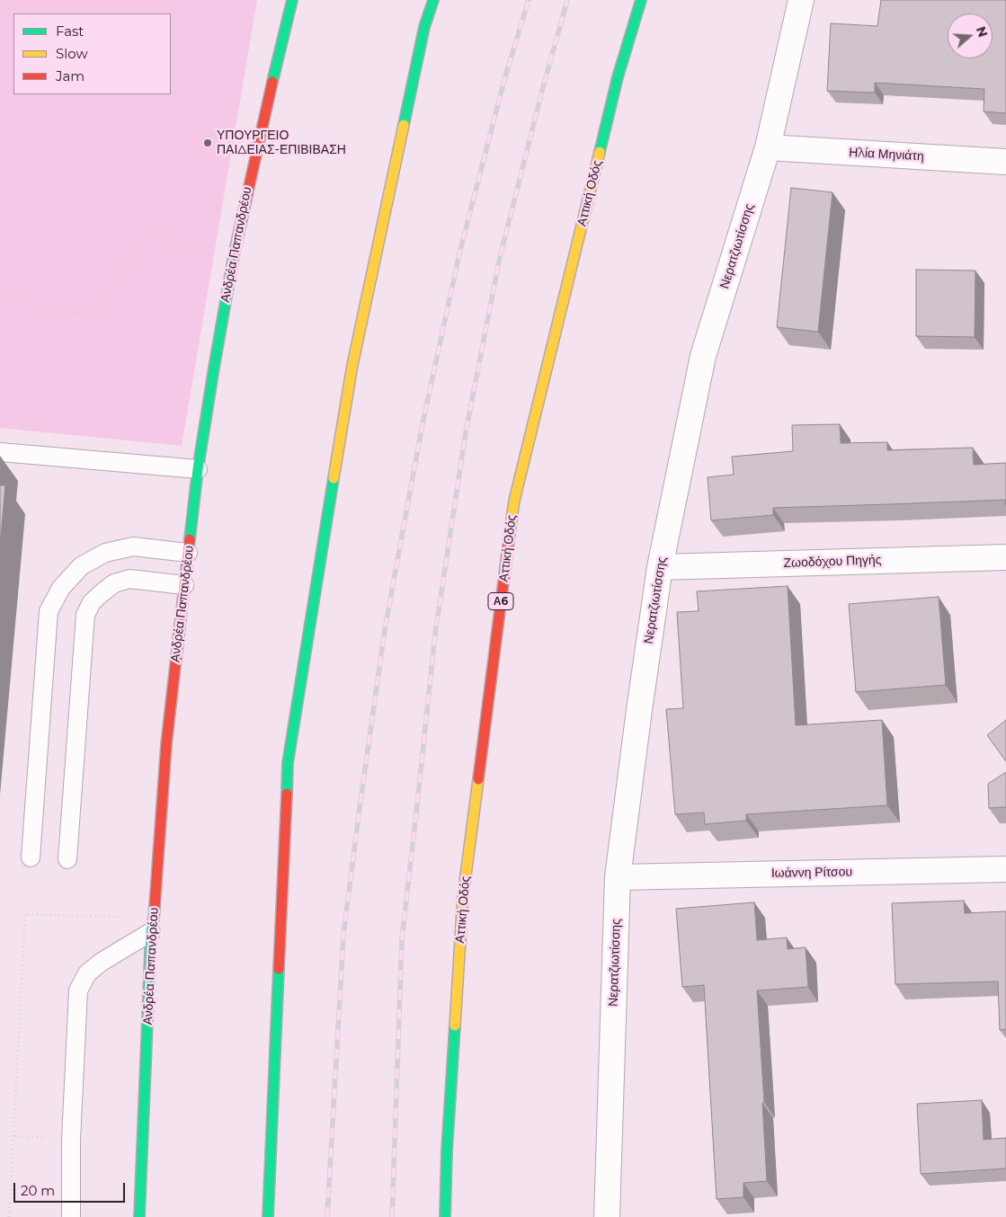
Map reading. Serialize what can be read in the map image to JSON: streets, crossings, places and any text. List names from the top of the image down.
{
  "streets": {
    "main road": ["Αττική Οδός", "Ανδρέα Παπανδρέου", "Α6"],
    "street": [
      "Ηλία Μηνιάτη",
      "Νερατζιωτίσσης",
      "Ζωοδόχου Πηγής",
      "Ιωάννη Ρίτσου"
    ]
  },
  "crossings": [
    ["Ηλία Μηνιάτη", "Νερατζιωτίσσης"],
    ["Νερατζιωτίσσης", "Ζωοδόχου Πηγής"],
    ["Νερατζιωτίσσης", "Ιωάννη Ρίτσου"]
  ],
  "places": ["ΥΠΟΥΡΓΕΙΟ ΠΑΙΔΕΙΑΣ-ΕΠΙΒΙΒΑΣΗ"],
  "legend": ["Fast", "Slow", "Jam"],
  "scale_bar": "20 m",
  "north": "right"
}
